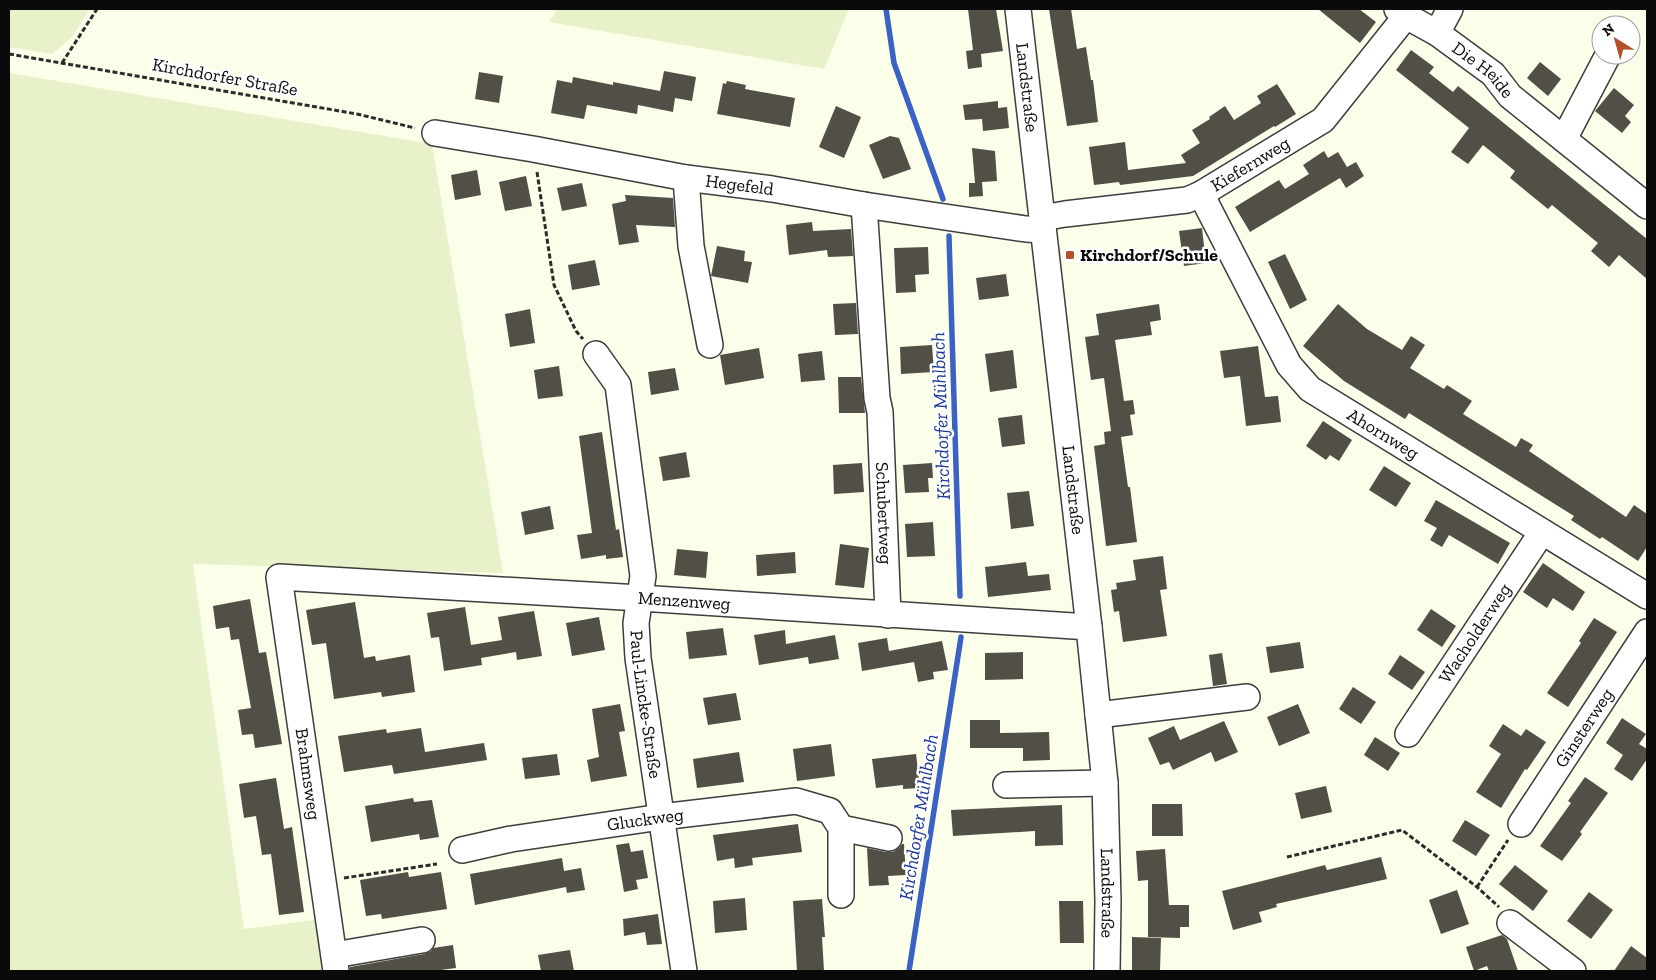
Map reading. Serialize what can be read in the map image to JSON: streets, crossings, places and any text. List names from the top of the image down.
{
  "streets": {
    "street": [
      "Die Heide",
      "Landstraße",
      "Kiefernweg",
      "Hegefeld",
      "Ahornweg",
      "Schubertweg",
      "Menzenweg",
      "Wacholderweg",
      "Paul-Lincke-Straße",
      "Ginsterweg",
      "Brahmsweg",
      "Gluckweg"
    ],
    "path": ["Kirchdorfer Straße"]
  },
  "crossings": [
    ["Die Heide", "Kiefernweg"],
    ["Kirchdorfer Straße", "Hegefeld"],
    ["Landstraße", "Kiefernweg"],
    ["Landstraße", "Hegefeld"],
    ["Landstraße", "Menzenweg"],
    ["Kiefernweg", "Hegefeld"],
    ["Kiefernweg", "Ahornweg"],
    ["Hegefeld", "Schubertweg"],
    ["Ahornweg", "Wacholderweg"],
    ["Schubertweg", "Menzenweg"],
    ["Menzenweg", "Paul-Lincke-Straße"],
    ["Menzenweg", "Brahmsweg"],
    ["Paul-Lincke-Straße", "Gluckweg"]
  ],
  "water": ["Kirchdorfer Mühlbach"],
  "places": {
    "transit": ["Kirchdorf/Schule"]
  },
  "north": "top left"
}
